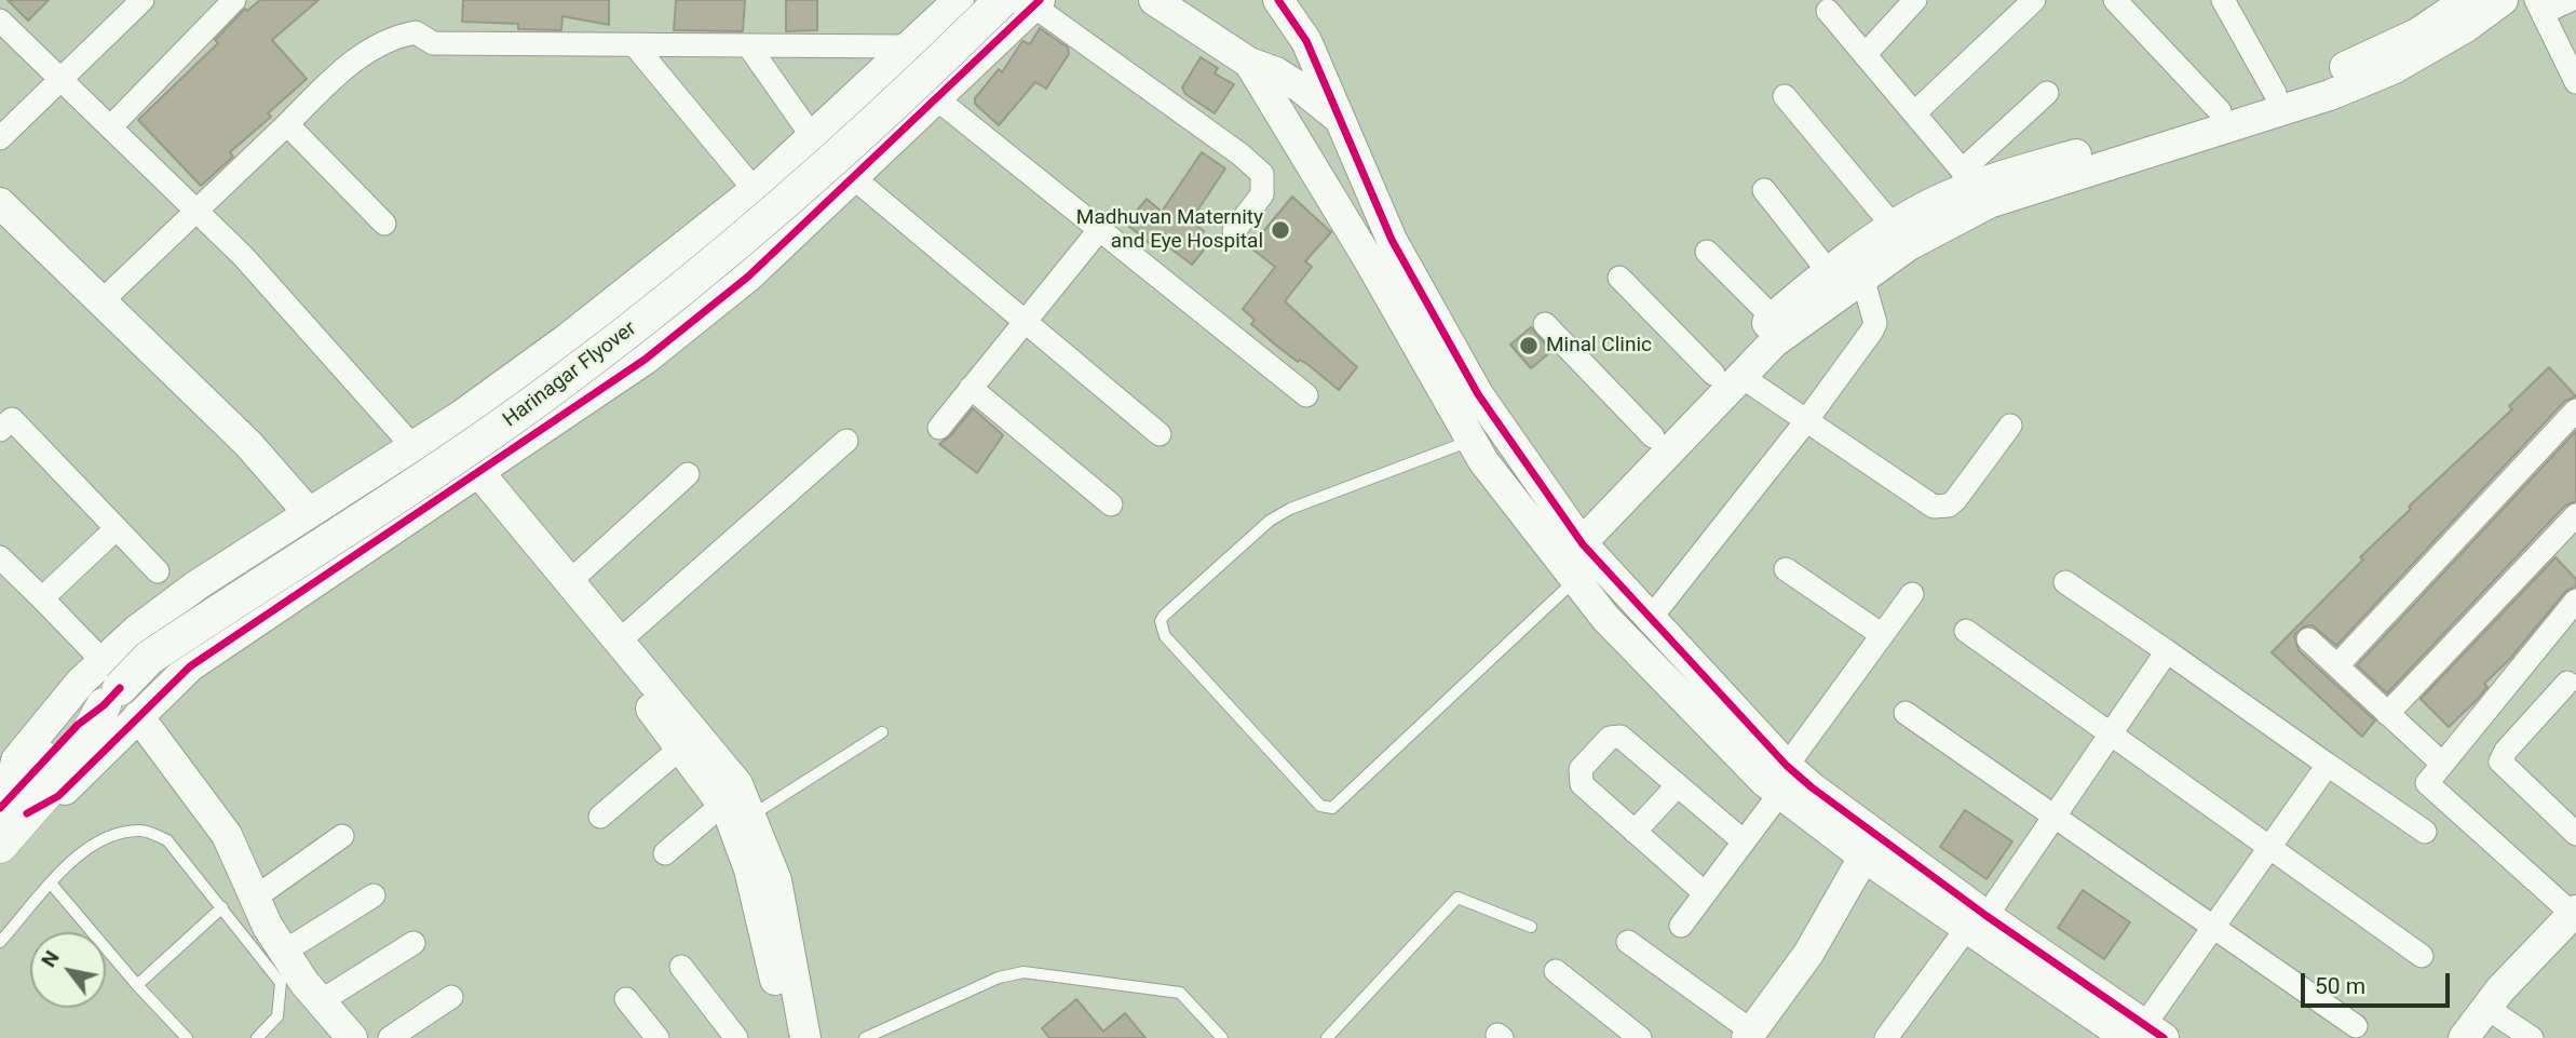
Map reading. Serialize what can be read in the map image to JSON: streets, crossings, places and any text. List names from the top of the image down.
{
  "streets": {
    "main road": ["Harinagar Flyover"]
  },
  "places": ["Madhuvan Maternity and Eye Hospital", "Minal Clinic"],
  "scale_bar": "50 m",
  "north": "top left"
}
